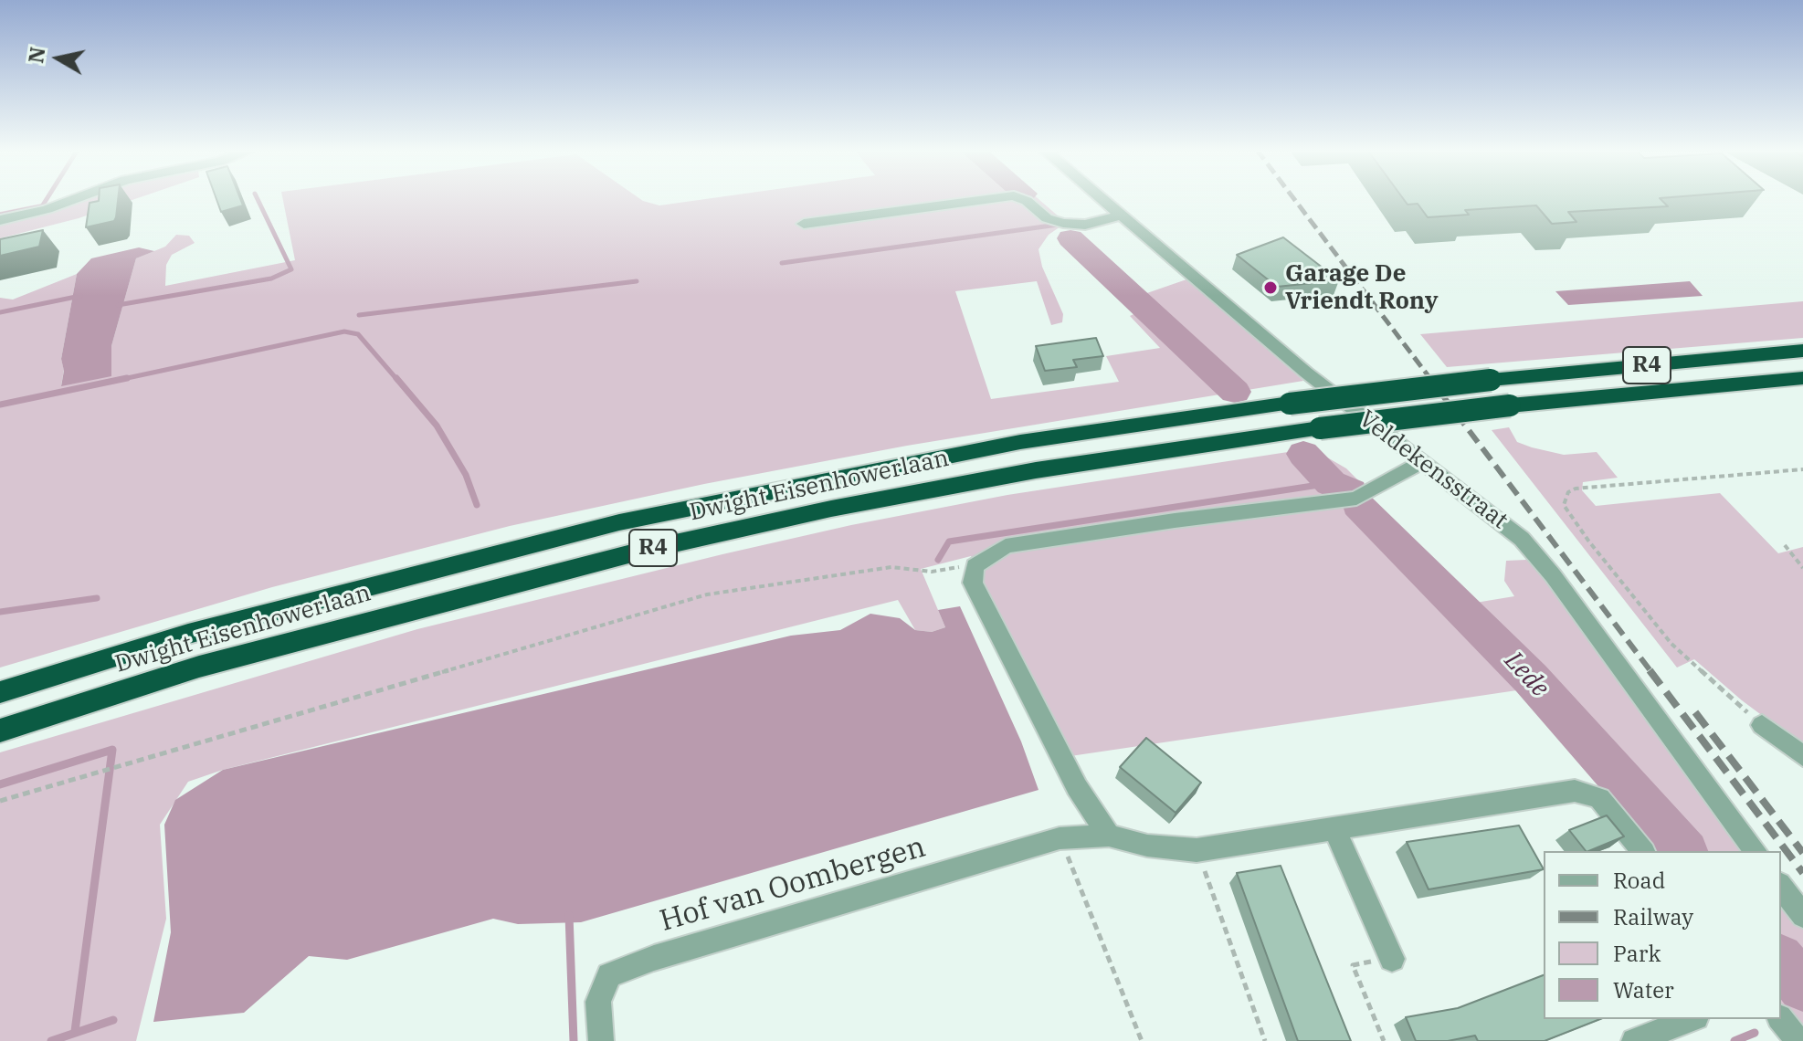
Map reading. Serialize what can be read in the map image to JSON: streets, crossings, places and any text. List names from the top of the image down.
{
  "streets": {
    "highway": ["R4", "Dwight Eisenhowerlaan"],
    "street": ["Veldekensstraat", "Hof van Oombergen"]
  },
  "water": ["Lede"],
  "places": ["Garage De Vriendt Rony"],
  "legend": [
    "Road",
    "Railway",
    "Park",
    "Water"
  ],
  "north": "left"
}
